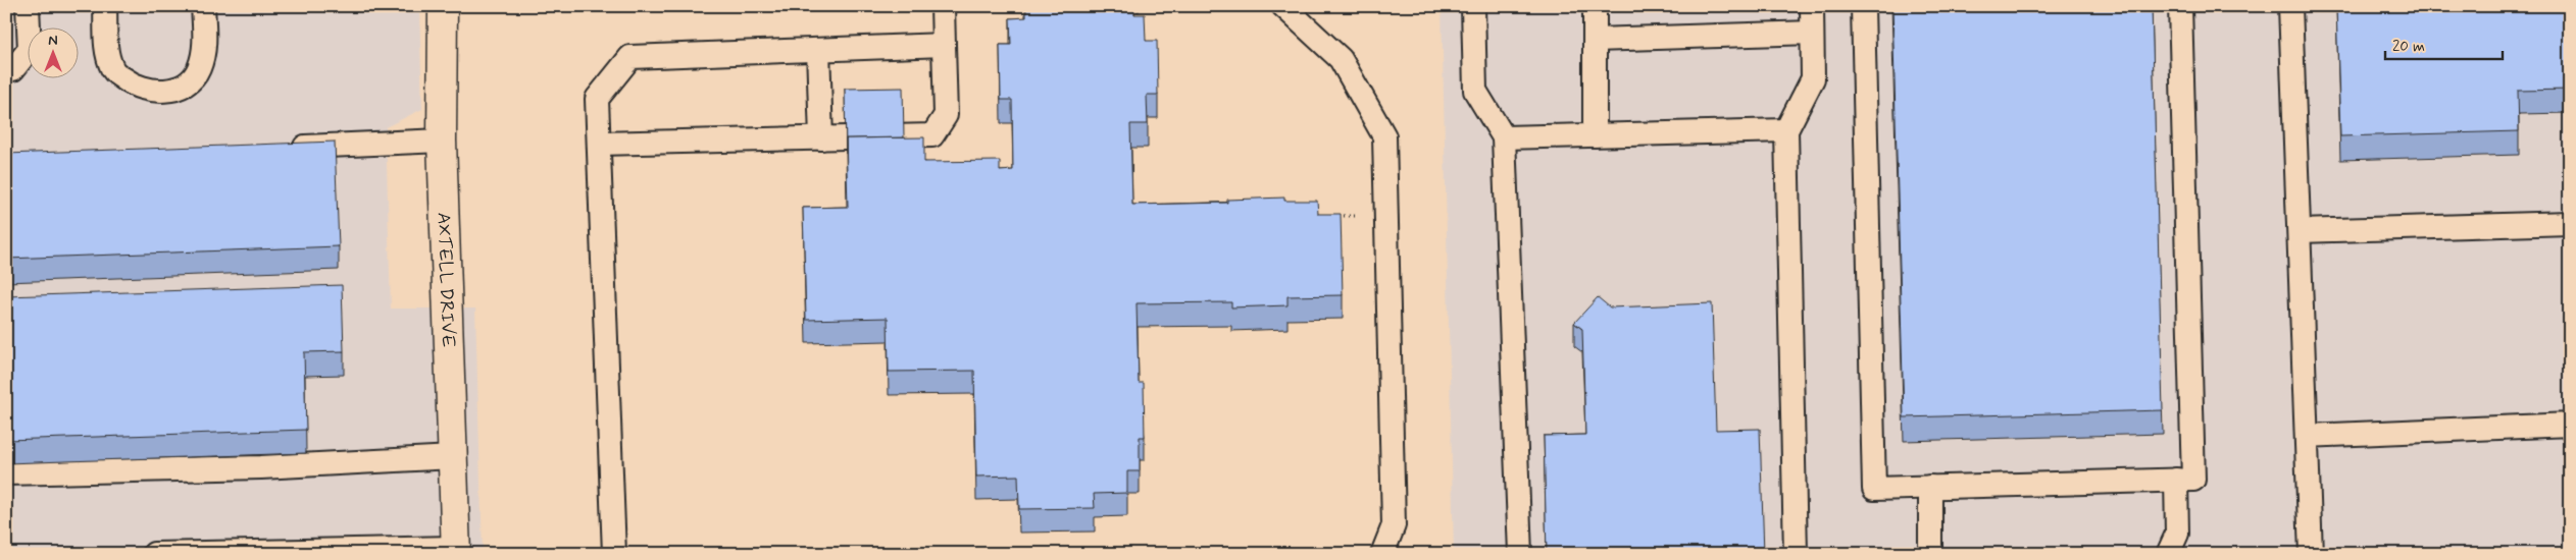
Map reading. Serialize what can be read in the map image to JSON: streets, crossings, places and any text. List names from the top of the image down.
{
  "streets": {
    "street": ["AXTELL DRIVE"]
  },
  "scale_bar": "20 m",
  "north": "top"
}
